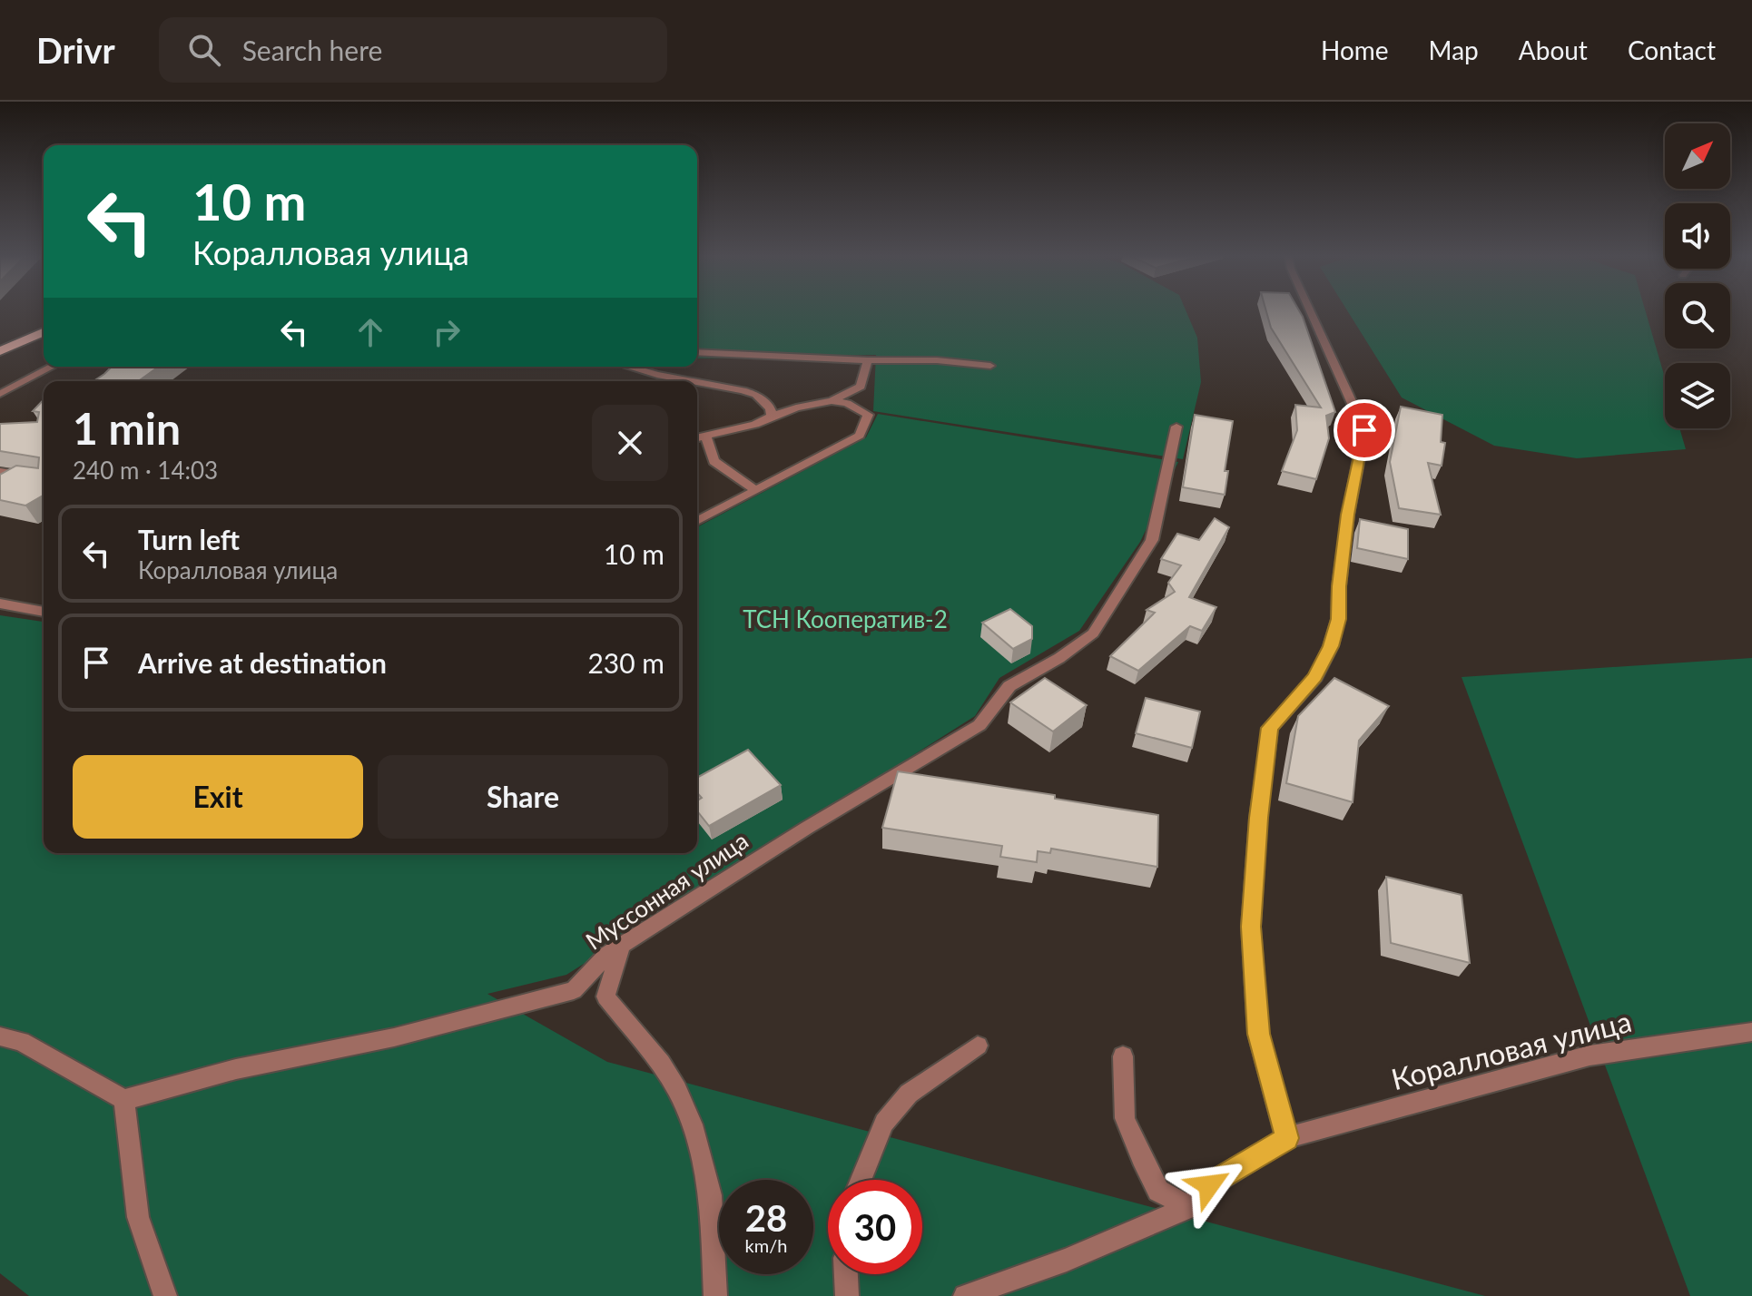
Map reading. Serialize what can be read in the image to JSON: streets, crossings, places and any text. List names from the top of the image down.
{
  "streets": {
    "street": ["Муссонная улица", "Коралловая улица"]
  },
  "parks": ["ТСН Кооператив-2"],
  "north": "top right",
  "page": {
    "header": "Drivr",
    "search": "Search here",
    "nav": [
      "Home",
      "Map",
      "About",
      "Contact"
    ],
    "turn": ["10 m", "Коралловая улица"],
    "heading": ["1 min", "240 m · 14:03"],
    "list": [
      {
        "name": "Turn left",
        "note": "Коралловая улица",
        "value": "10 m"
      },
      {
        "name": "Arrive at destination",
        "value": "230 m"
      }
    ],
    "buttons": ["Exit", "Share"],
    "speed": "28 km/h",
    "limit": "30"
  }
}
